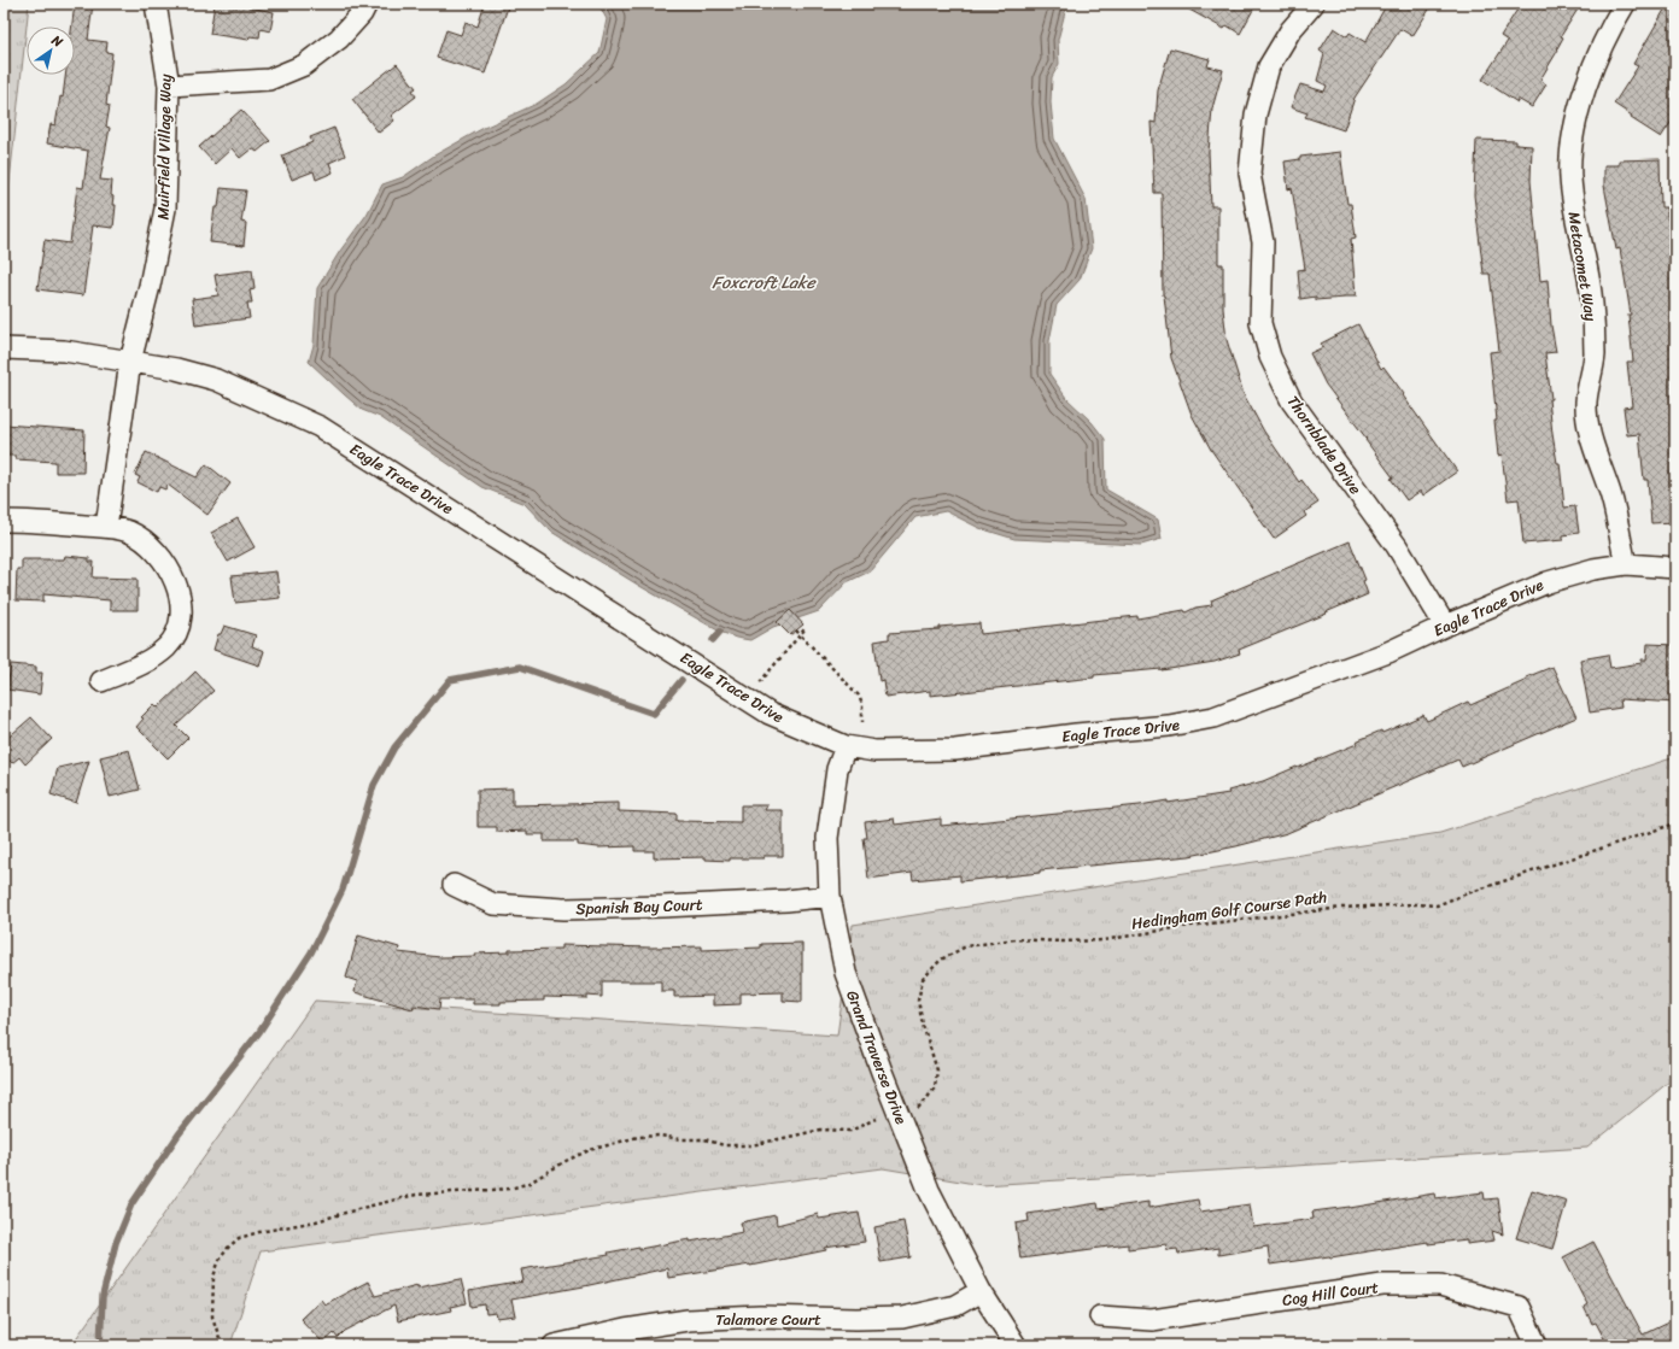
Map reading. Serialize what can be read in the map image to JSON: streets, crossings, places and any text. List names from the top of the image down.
{
  "streets": {
    "street": [
      "Muirfield Village Way",
      "Metacomet Way",
      "Thornblade Drive",
      "Eagle Trace Drive",
      "Spanish Bay Court",
      "Grand Traverse Drive",
      "Cog Hill Court",
      "Talamore Court"
    ],
    "path": ["Hedingham Golf Course Path"]
  },
  "crossings": [
    ["Muirfield Village Way", "Eagle Trace Drive"],
    ["Metacomet Way", "Eagle Trace Drive"],
    ["Thornblade Drive", "Eagle Trace Drive"],
    ["Eagle Trace Drive", "Grand Traverse Drive"],
    ["Spanish Bay Court", "Grand Traverse Drive"],
    ["Grand Traverse Drive", "Talamore Court"]
  ],
  "water": ["Foxcroft Lake"],
  "north": "top right"
}
